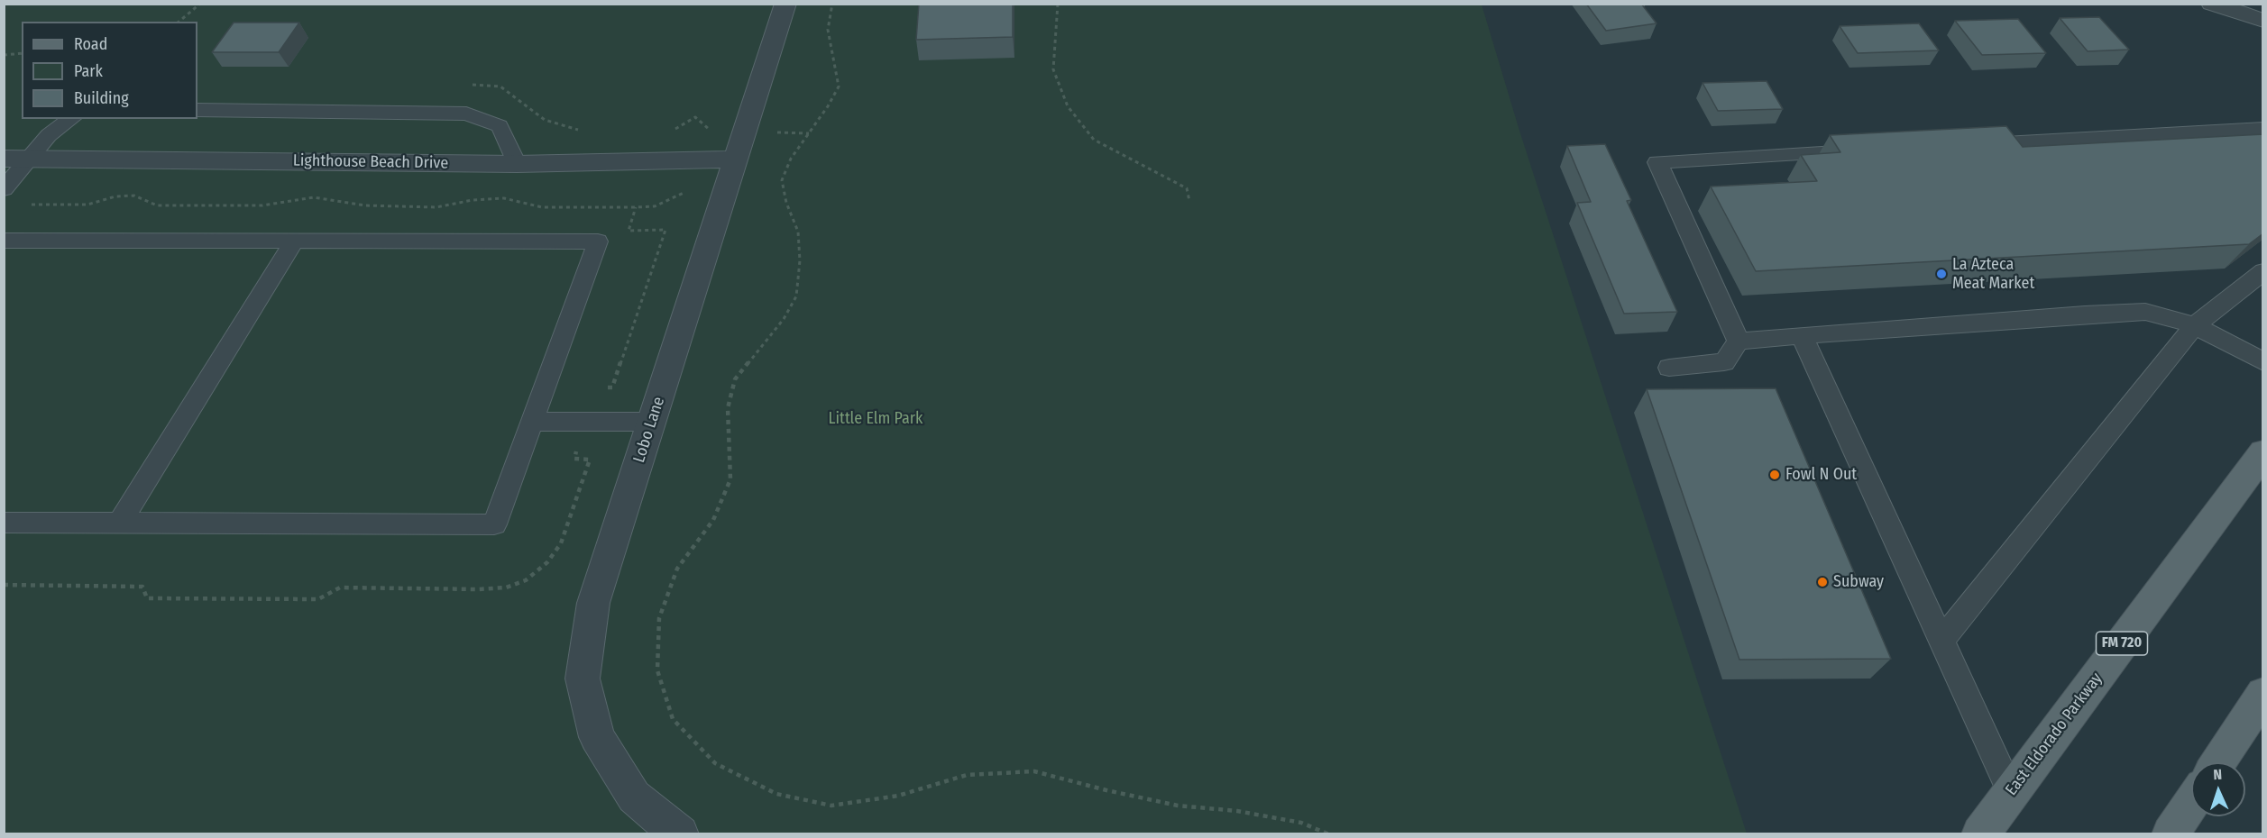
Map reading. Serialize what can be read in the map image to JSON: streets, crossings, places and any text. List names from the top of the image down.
{
  "streets": {
    "main road": ["FM 720", "East Eldorado Parkway"],
    "street": ["Lighthouse Beach Drive", "Lobo Lane"]
  },
  "crossings": [
    ["Lighthouse Beach Drive", "Lobo Lane"]
  ],
  "parks": ["Little Elm Park"],
  "places": ["La Azteca Meat Market", "Fowl N Out", "Subway"],
  "legend": ["Road", "Park", "Building"],
  "north": "top"
}
